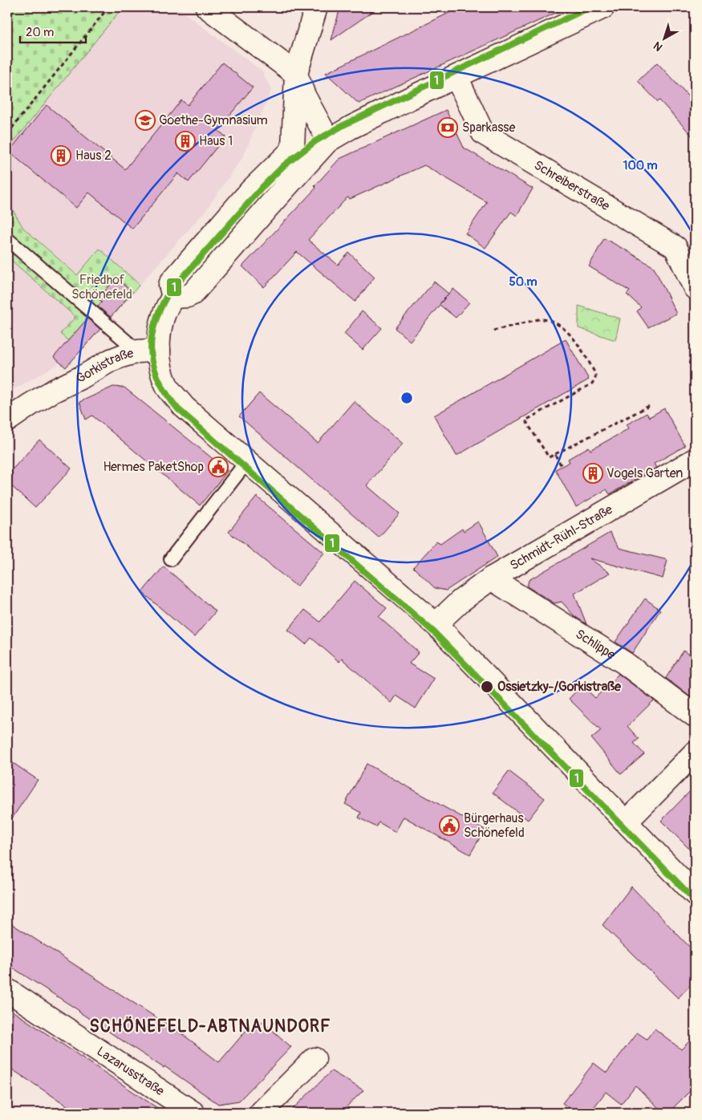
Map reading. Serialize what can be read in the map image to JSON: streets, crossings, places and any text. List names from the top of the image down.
{
  "streets": {
    "street": [
      "Schreiberstraße",
      "Gorkistraße",
      "Schmidt-Rühl-Straße",
      "Schlippe",
      "Lazarusstraße"
    ]
  },
  "crossings": [
    ["Schmidt-Rühl-Straße", "Schlippe"]
  ],
  "districts": ["SCHÖNEFELD-ABTNAUNDORF"],
  "parks": ["Friedhof Schönefeld"],
  "places": {
    "school or university": ["Goethe-Gymnasium"],
    "bank": ["Sparkasse"],
    "building": ["Haus 1", "Haus 2", "Vogels Garten"],
    "public building": ["Hermes PaketShop", "Bürgerhaus Schönefeld"],
    "other": ["Ossietzky-/Gorkistraße"]
  },
  "lines": ["tram line 1"],
  "scale_bar": "20 m",
  "north": "bottom left",
  "rings": ["100 m", "50 m"]
}
